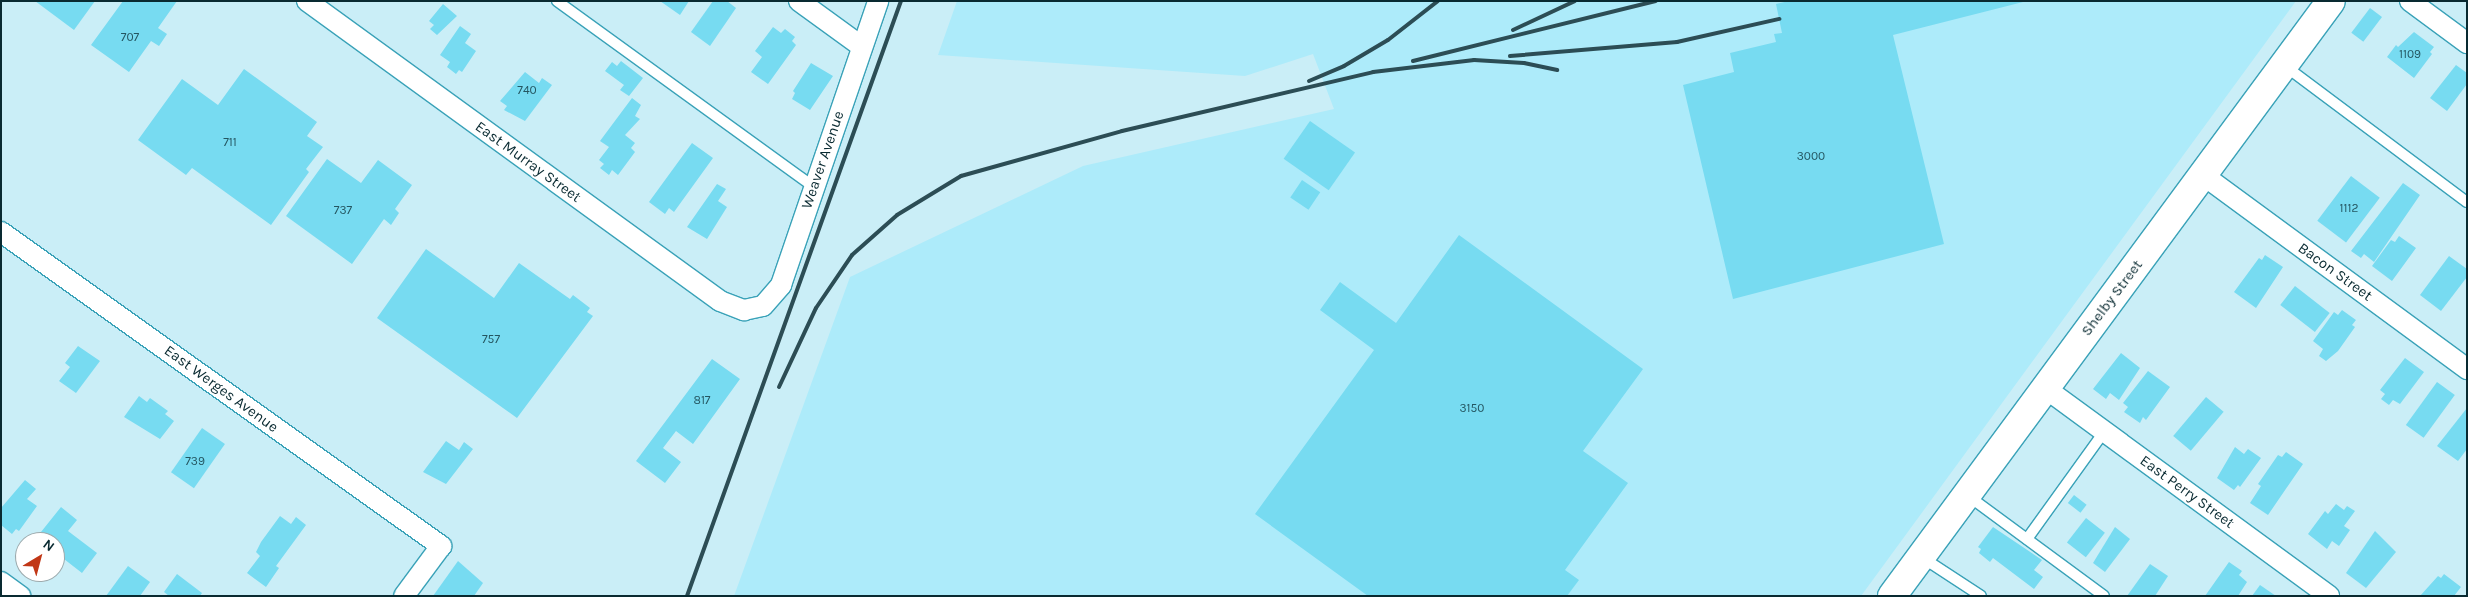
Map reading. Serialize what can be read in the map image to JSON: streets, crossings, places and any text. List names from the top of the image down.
{
  "streets": {
    "main road": ["Shelby Street"],
    "street": [
      "Weaver Avenue",
      "East Murray Street",
      "Bacon Street",
      "East Werges Avenue",
      "East Perry Street"
    ]
  },
  "crossings": [
    ["Weaver Avenue", "East Murray Street"],
    ["Bacon Street", "Shelby Street"],
    ["Shelby Street", "East Perry Street"]
  ],
  "house_numbers": [
    "707",
    "1109",
    "740",
    "711",
    "3000",
    "1112",
    "737",
    "757",
    "817",
    "3150",
    "739"
  ],
  "north": "top right"
}
